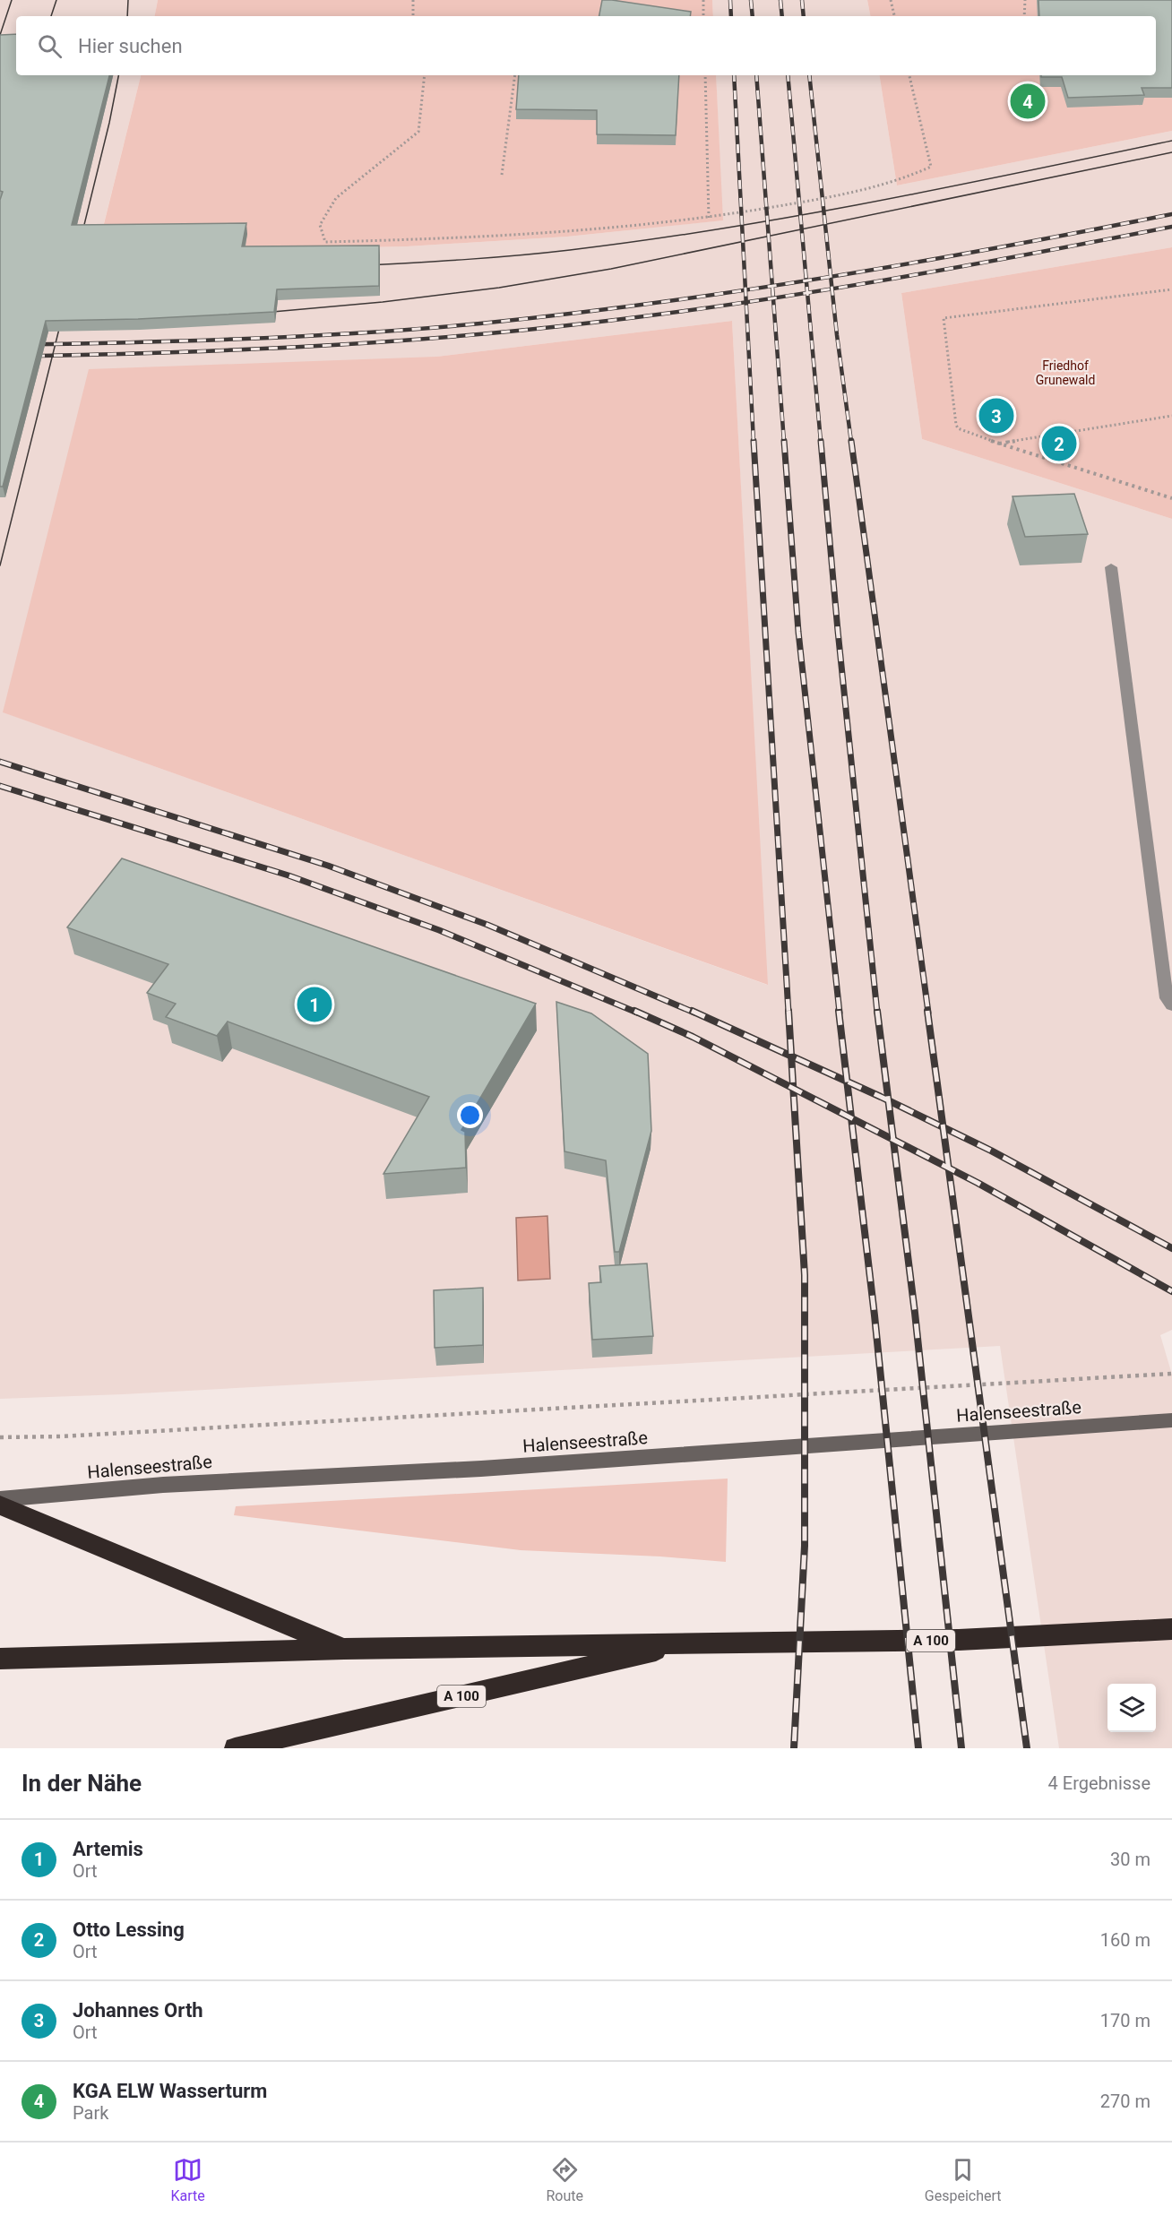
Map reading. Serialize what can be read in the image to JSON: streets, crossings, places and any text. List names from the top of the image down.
{
  "streets": {
    "highway": ["A 100"],
    "main road": ["Halenseestraße"]
  },
  "parks": ["Friedhof Grunewald"],
  "page": {
    "search": "Hier suchen",
    "pins": [
      "4",
      "3",
      "2",
      "1"
    ],
    "heading": ["In der Nähe", "4 Ergebnisse"],
    "list": [
      {
        "mark": "1",
        "name": "Artemis",
        "note": "Ort",
        "value": "30 m"
      },
      {
        "mark": "2",
        "name": "Otto Lessing",
        "note": "Ort",
        "value": "160 m"
      },
      {
        "mark": "3",
        "name": "Johannes Orth",
        "note": "Ort",
        "value": "170 m"
      },
      {
        "mark": "4",
        "name": "KGA ELW Wasserturm",
        "note": "Park",
        "value": "270 m"
      }
    ],
    "nav": ["Karte", "Route", "Gespeichert"]
  }
}
